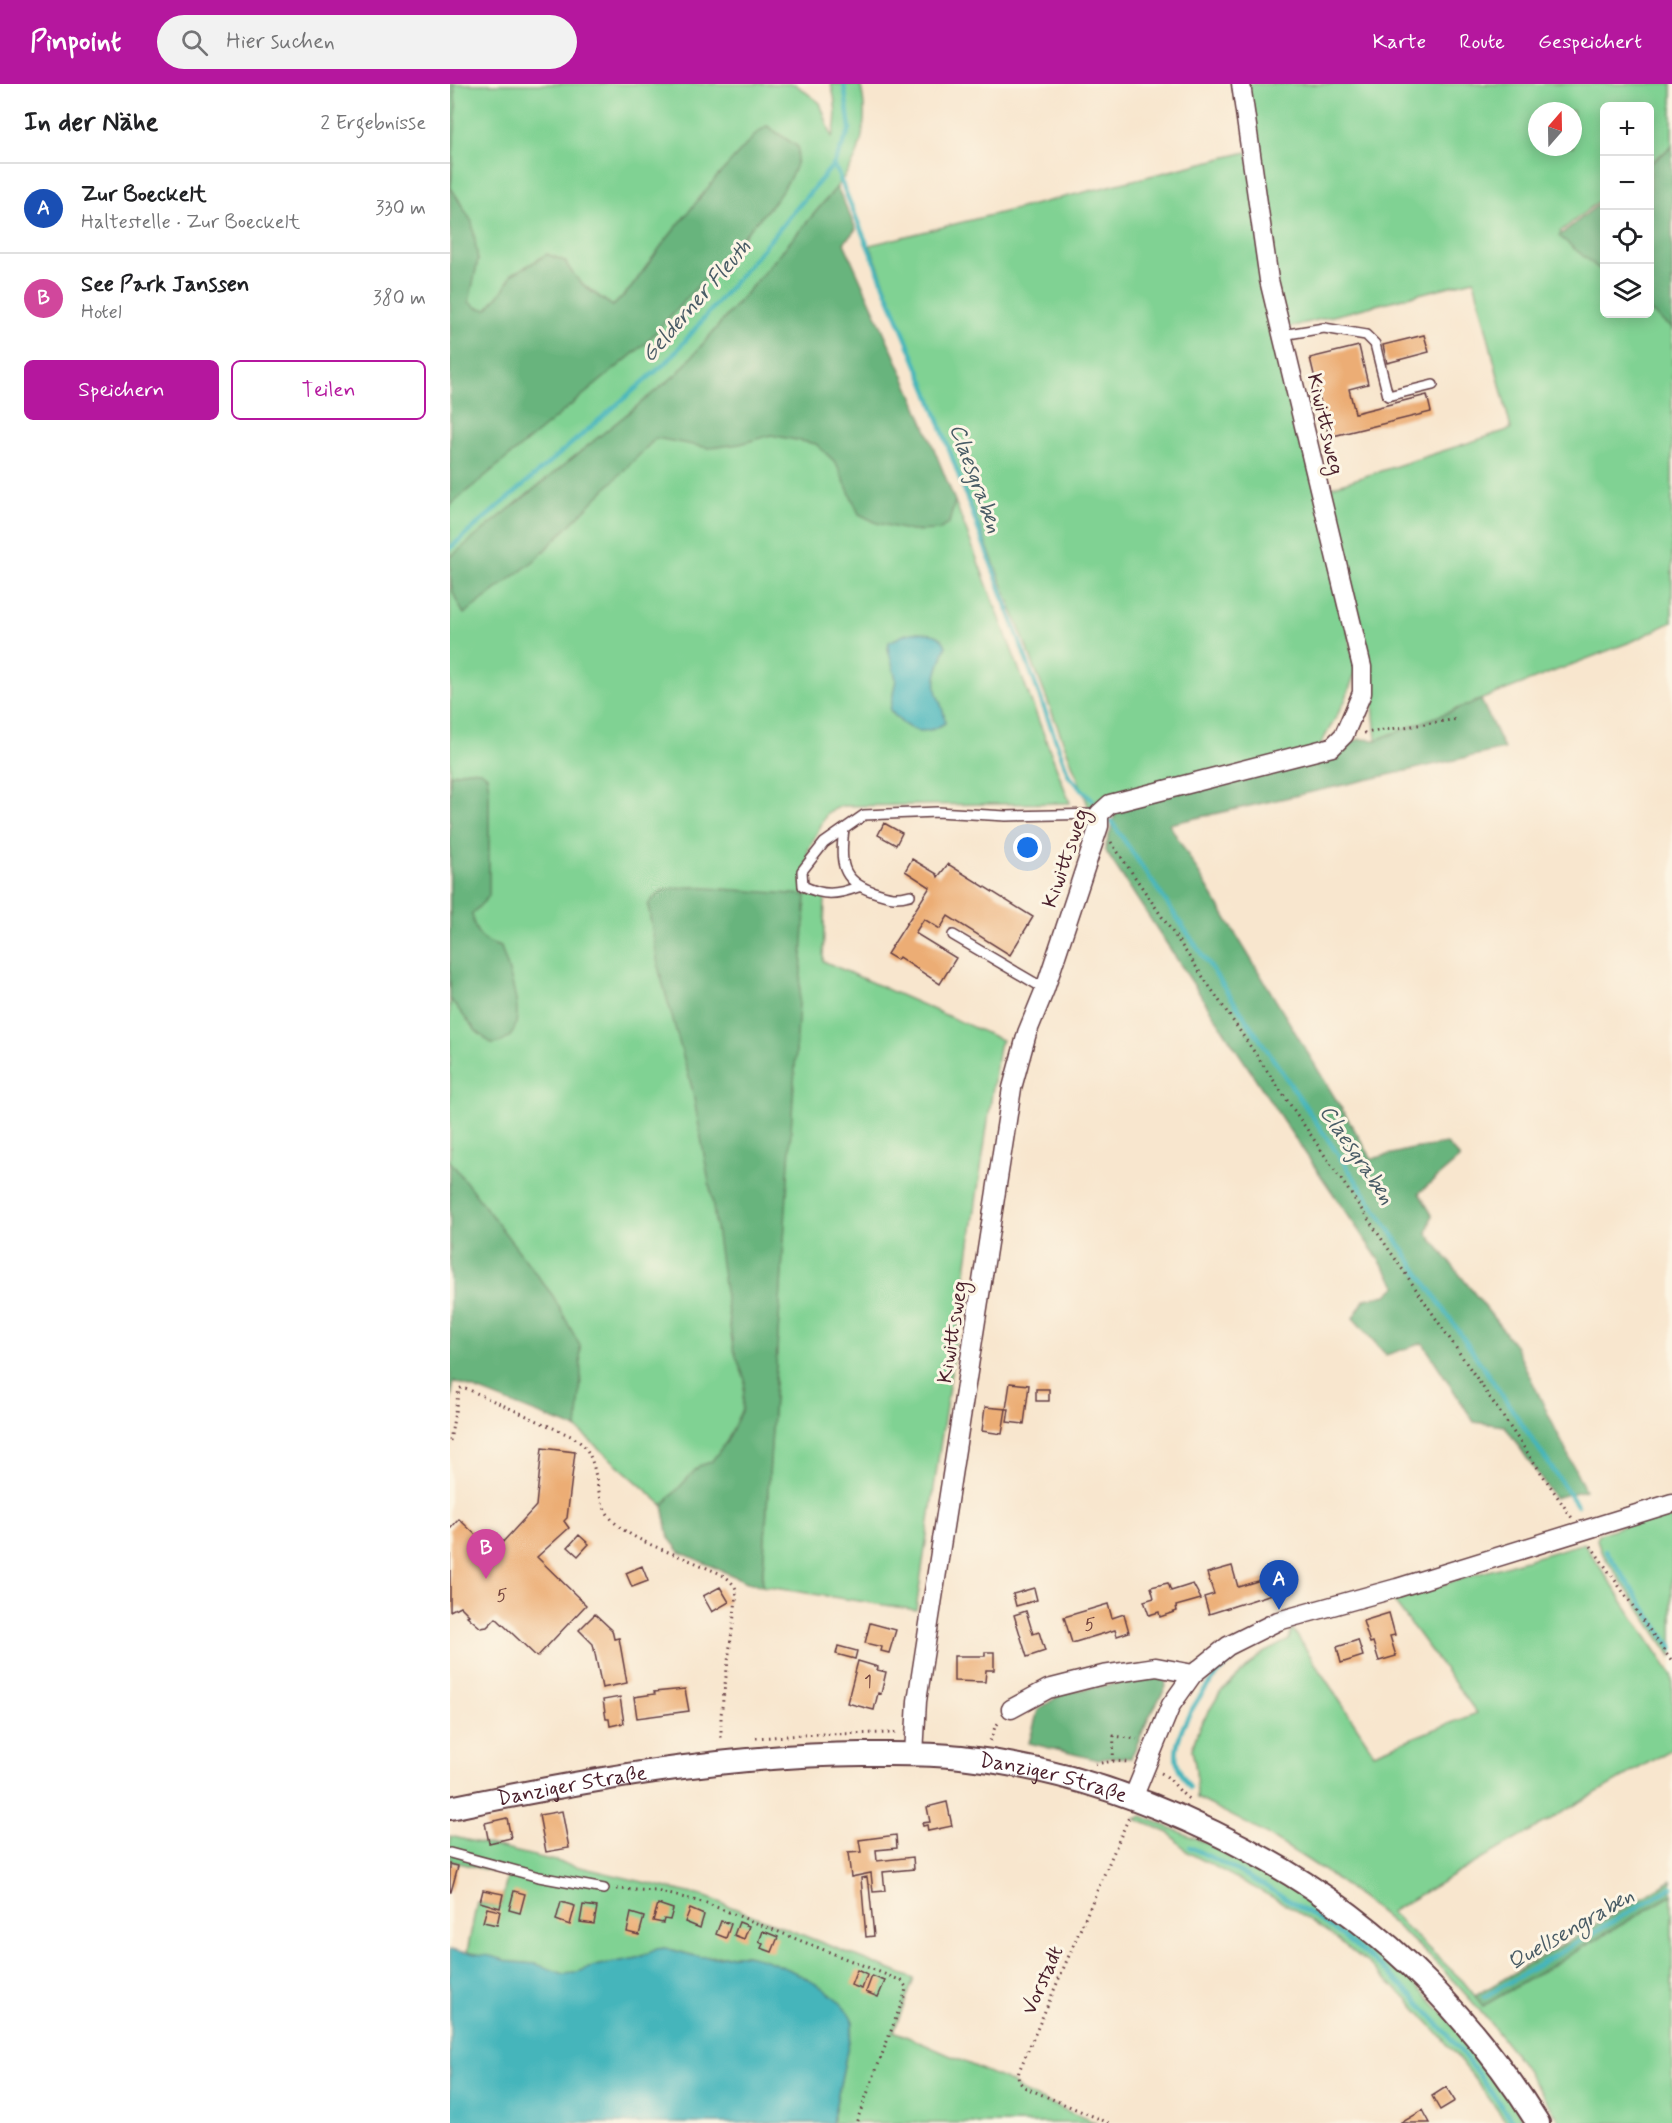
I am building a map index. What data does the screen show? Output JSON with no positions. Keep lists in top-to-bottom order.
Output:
{
  "streets": {
    "street": ["Kiwittsweg", "Danziger Straße"],
    "path": ["Vorstadt"]
  },
  "crossings": [
    ["Kiwittsweg", "Danziger Straße"],
    ["Danziger Straße", "Vorstadt"]
  ],
  "water": ["Gelderner Fleuth", "Claesgraben", "Quellsengraben"],
  "house_numbers": ["5", "5", "1"],
  "north": "top",
  "page": {
    "header": "Pinpoint",
    "search": "Hier suchen",
    "nav": ["Karte", "Route", "Gespeichert"],
    "heading": ["In der Nähe", "2 Ergebnisse"],
    "map_buttons": ["+", "−"],
    "list": [
      {
        "mark": "A",
        "name": "Zur Boeckelt",
        "note": "Haltestelle · Zur Boeckelt",
        "value": "330 m"
      },
      {
        "mark": "B",
        "name": "See Park Janssen",
        "note": "Hotel",
        "value": "380 m"
      }
    ],
    "buttons": ["Speichern", "Teilen"],
    "pins": ["B", "A"]
  }
}
